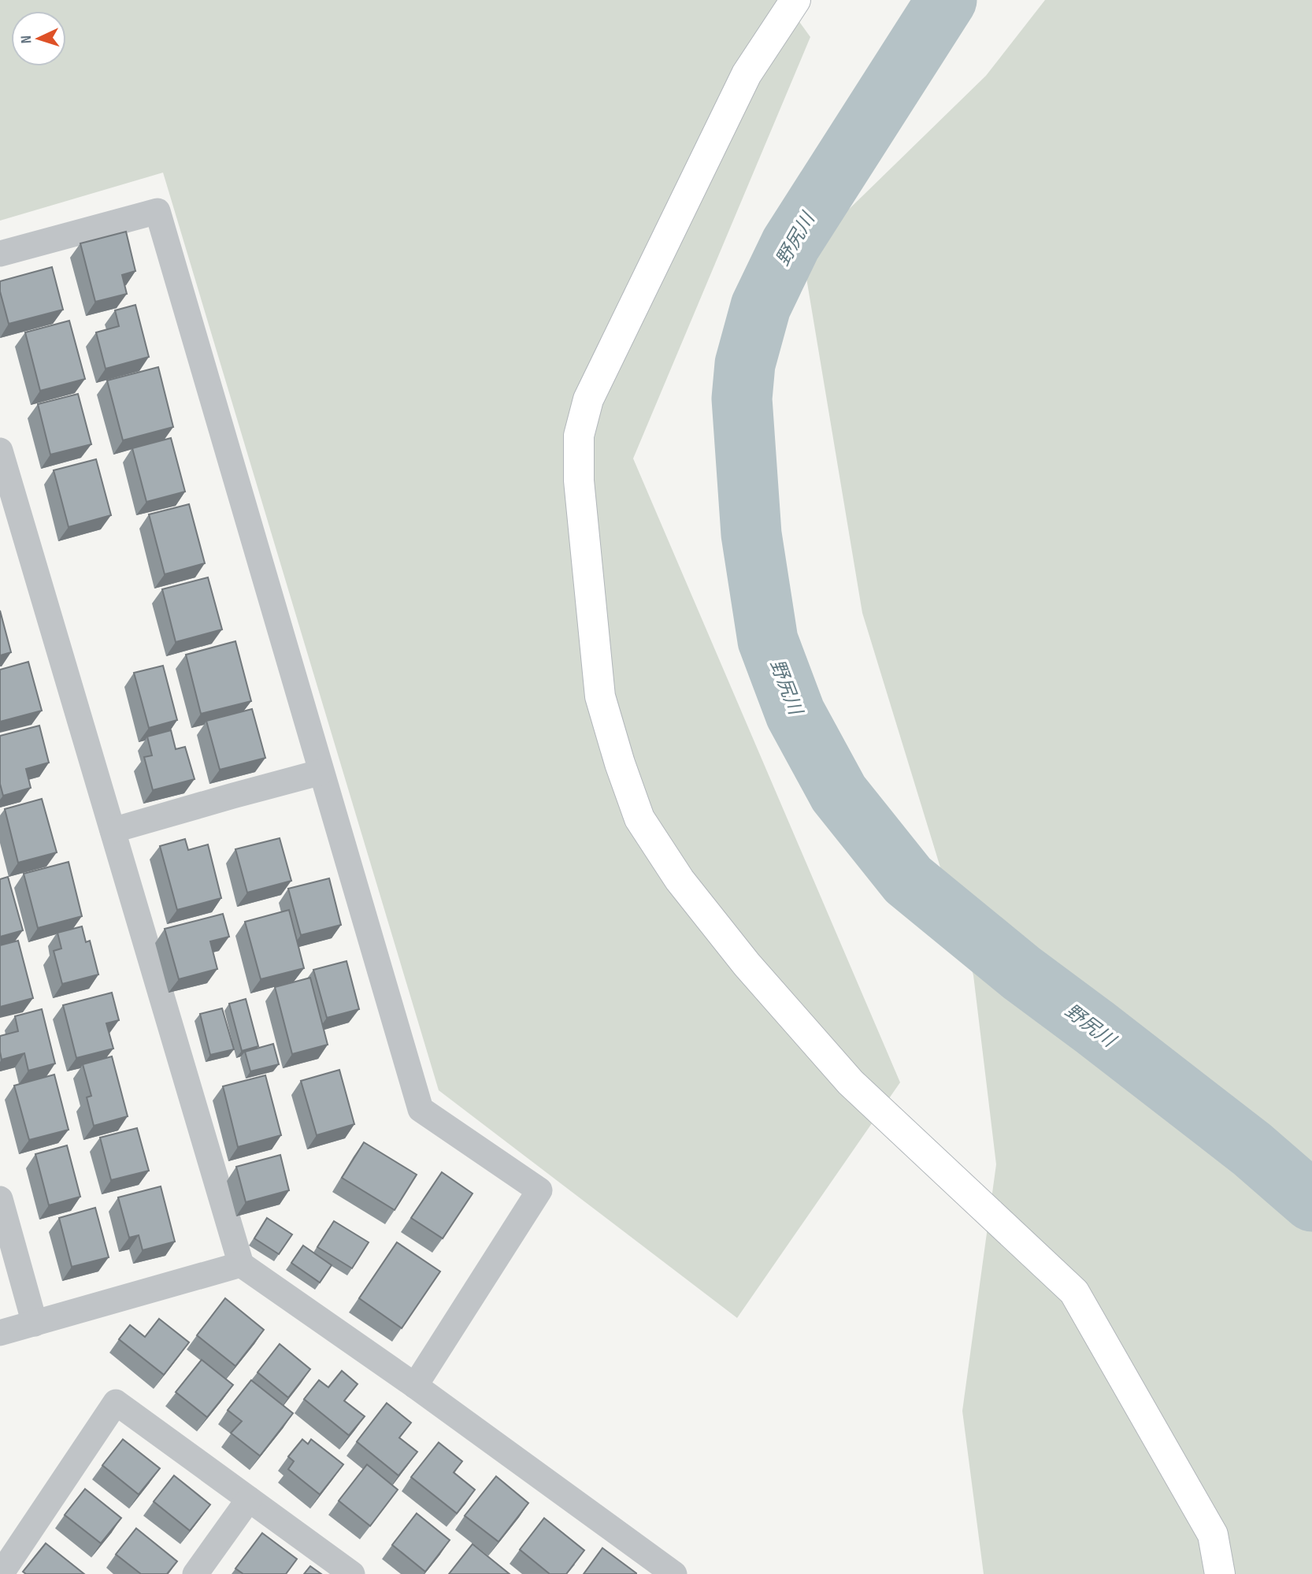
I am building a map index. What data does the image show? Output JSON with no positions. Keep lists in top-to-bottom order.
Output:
{
  "water": ["野尻川"],
  "north": "left"
}
